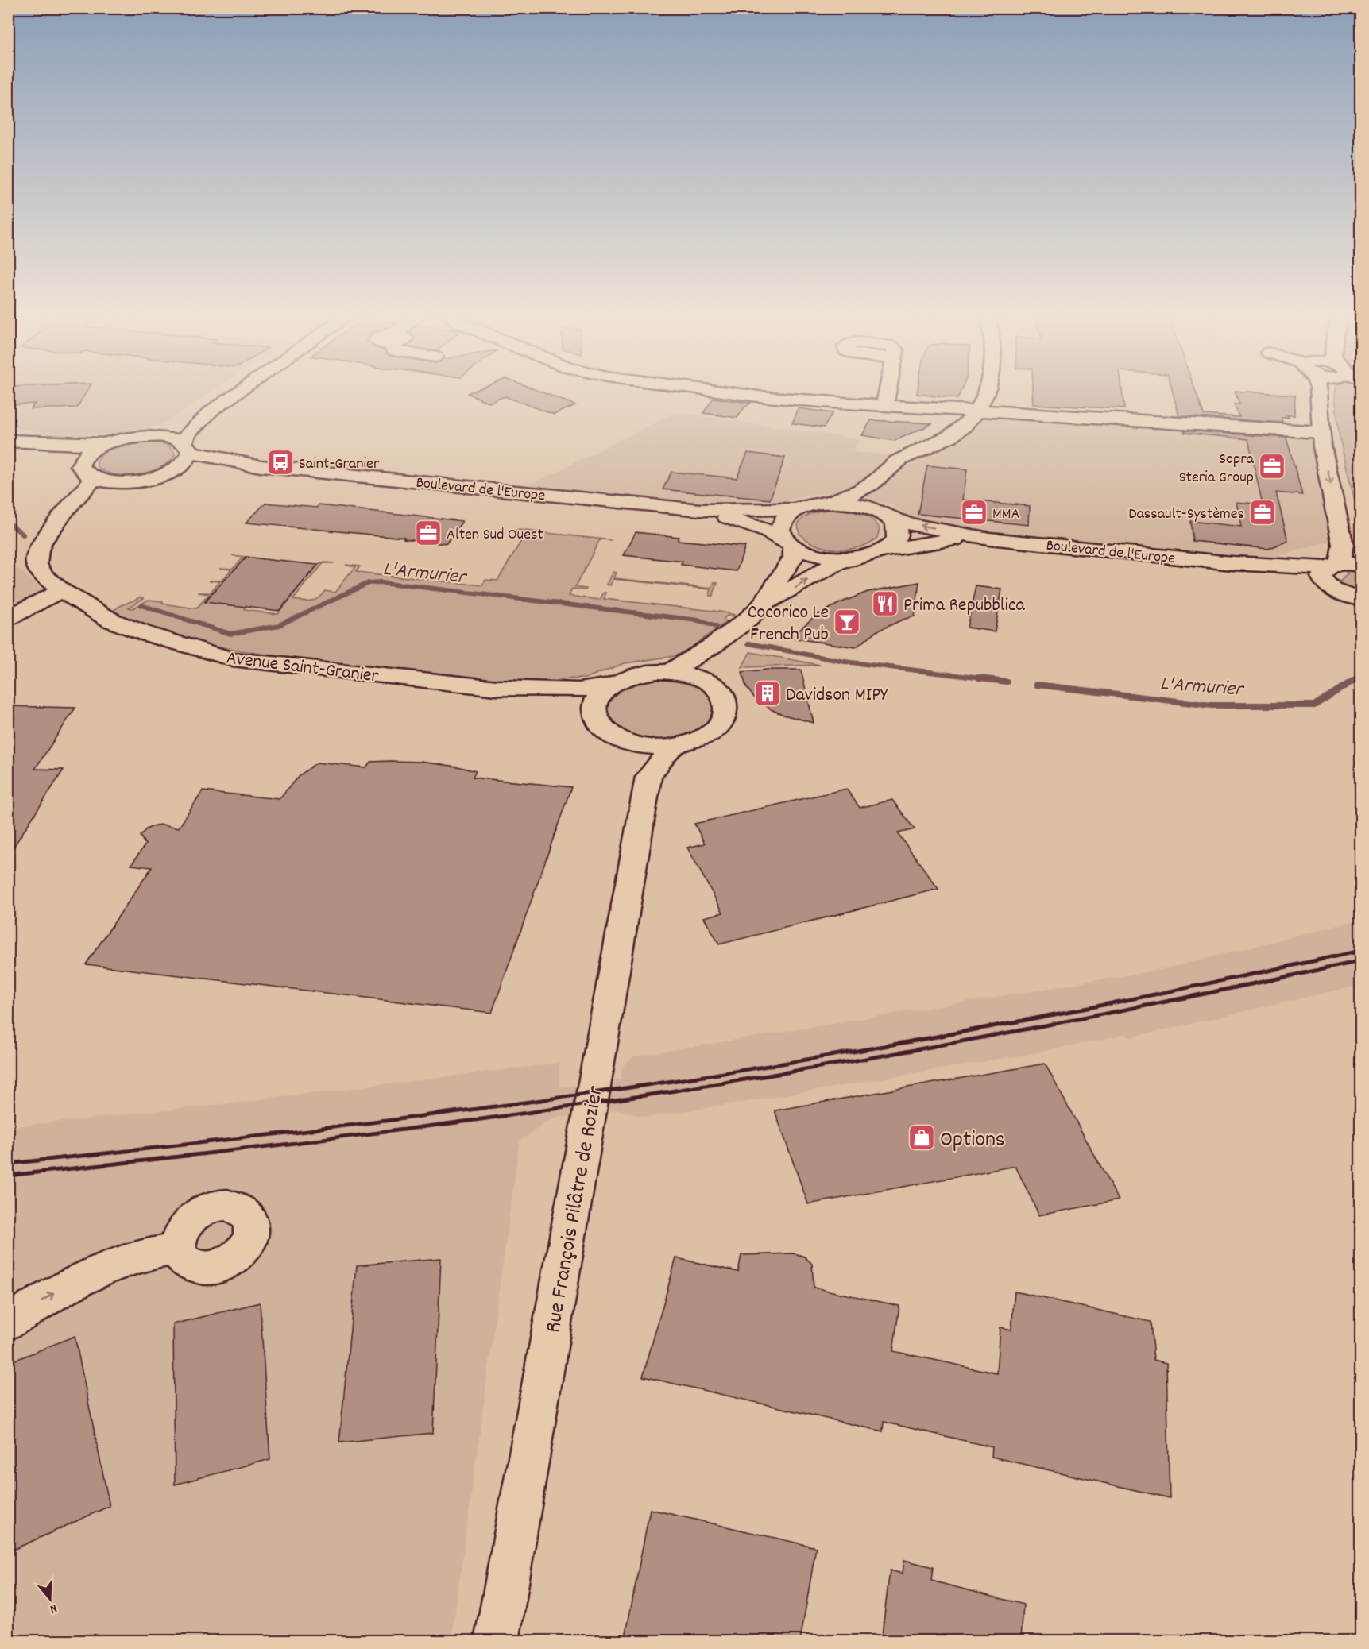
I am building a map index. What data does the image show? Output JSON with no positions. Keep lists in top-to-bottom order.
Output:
{
  "streets": {
    "street": ["Boulevard de l'Europe", "Avenue Saint-Granier", "Rue François Pilâtre de Rozier"]
  },
  "crossings": [
    ["Avenue Saint-Granier", "Rue François Pilâtre de Rozier"]
  ],
  "water": ["L'Armurier"],
  "places": {
    "bus stop": ["Saint-Granier"],
    "office": [
      "Sopra Steria Group",
      "MMA",
      "Dassault-Systèmes",
      "Alten Sud Ouest"
    ],
    "restaurant": ["Prima Repubblica"],
    "bar": ["Cocorico Le French Pub"],
    "building": ["Davidson MIPY"],
    "shop": ["Options"]
  },
  "north": "bottom"
}
